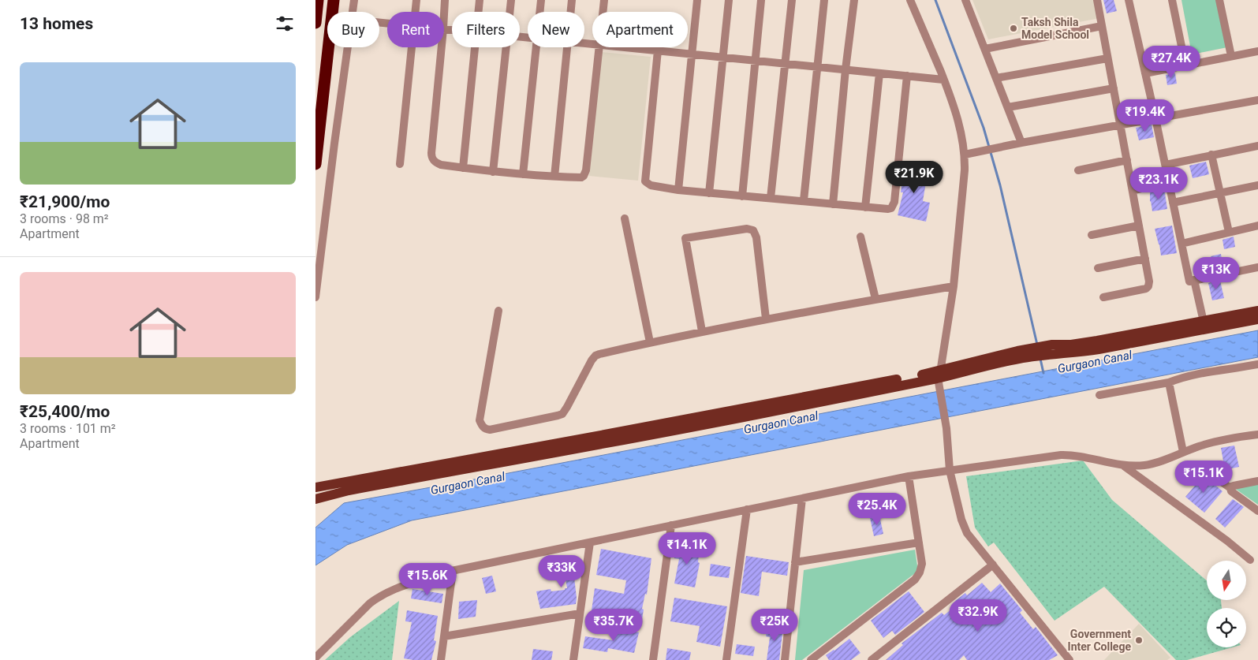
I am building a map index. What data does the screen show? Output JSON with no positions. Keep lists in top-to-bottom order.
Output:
{
  "water": ["Gurgaon Canal"],
  "places": ["Taksh Shila Model School", "Government Inter College"],
  "north": "bottom",
  "page": {
    "heading": "13 homes",
    "chip": [
      "Buy",
      "Rent",
      "Filters",
      "New",
      "Apartment"
    ],
    "price": [
      "₹27.4K",
      "₹19.4K",
      "₹21.9K",
      "₹23.1K",
      "₹13K",
      "₹15.1K",
      "₹25.4K",
      "₹14.1K",
      "₹33K",
      "₹15.6K",
      "₹32.9K",
      "₹35.7K",
      "₹25K"
    ],
    "list": [
      {
        "name": "₹21,900/mo",
        "note": "3 rooms · 98 m² · Apartment"
      },
      {
        "name": "₹25,400/mo",
        "note": "3 rooms · 101 m² · Apartment"
      }
    ]
  }
}
